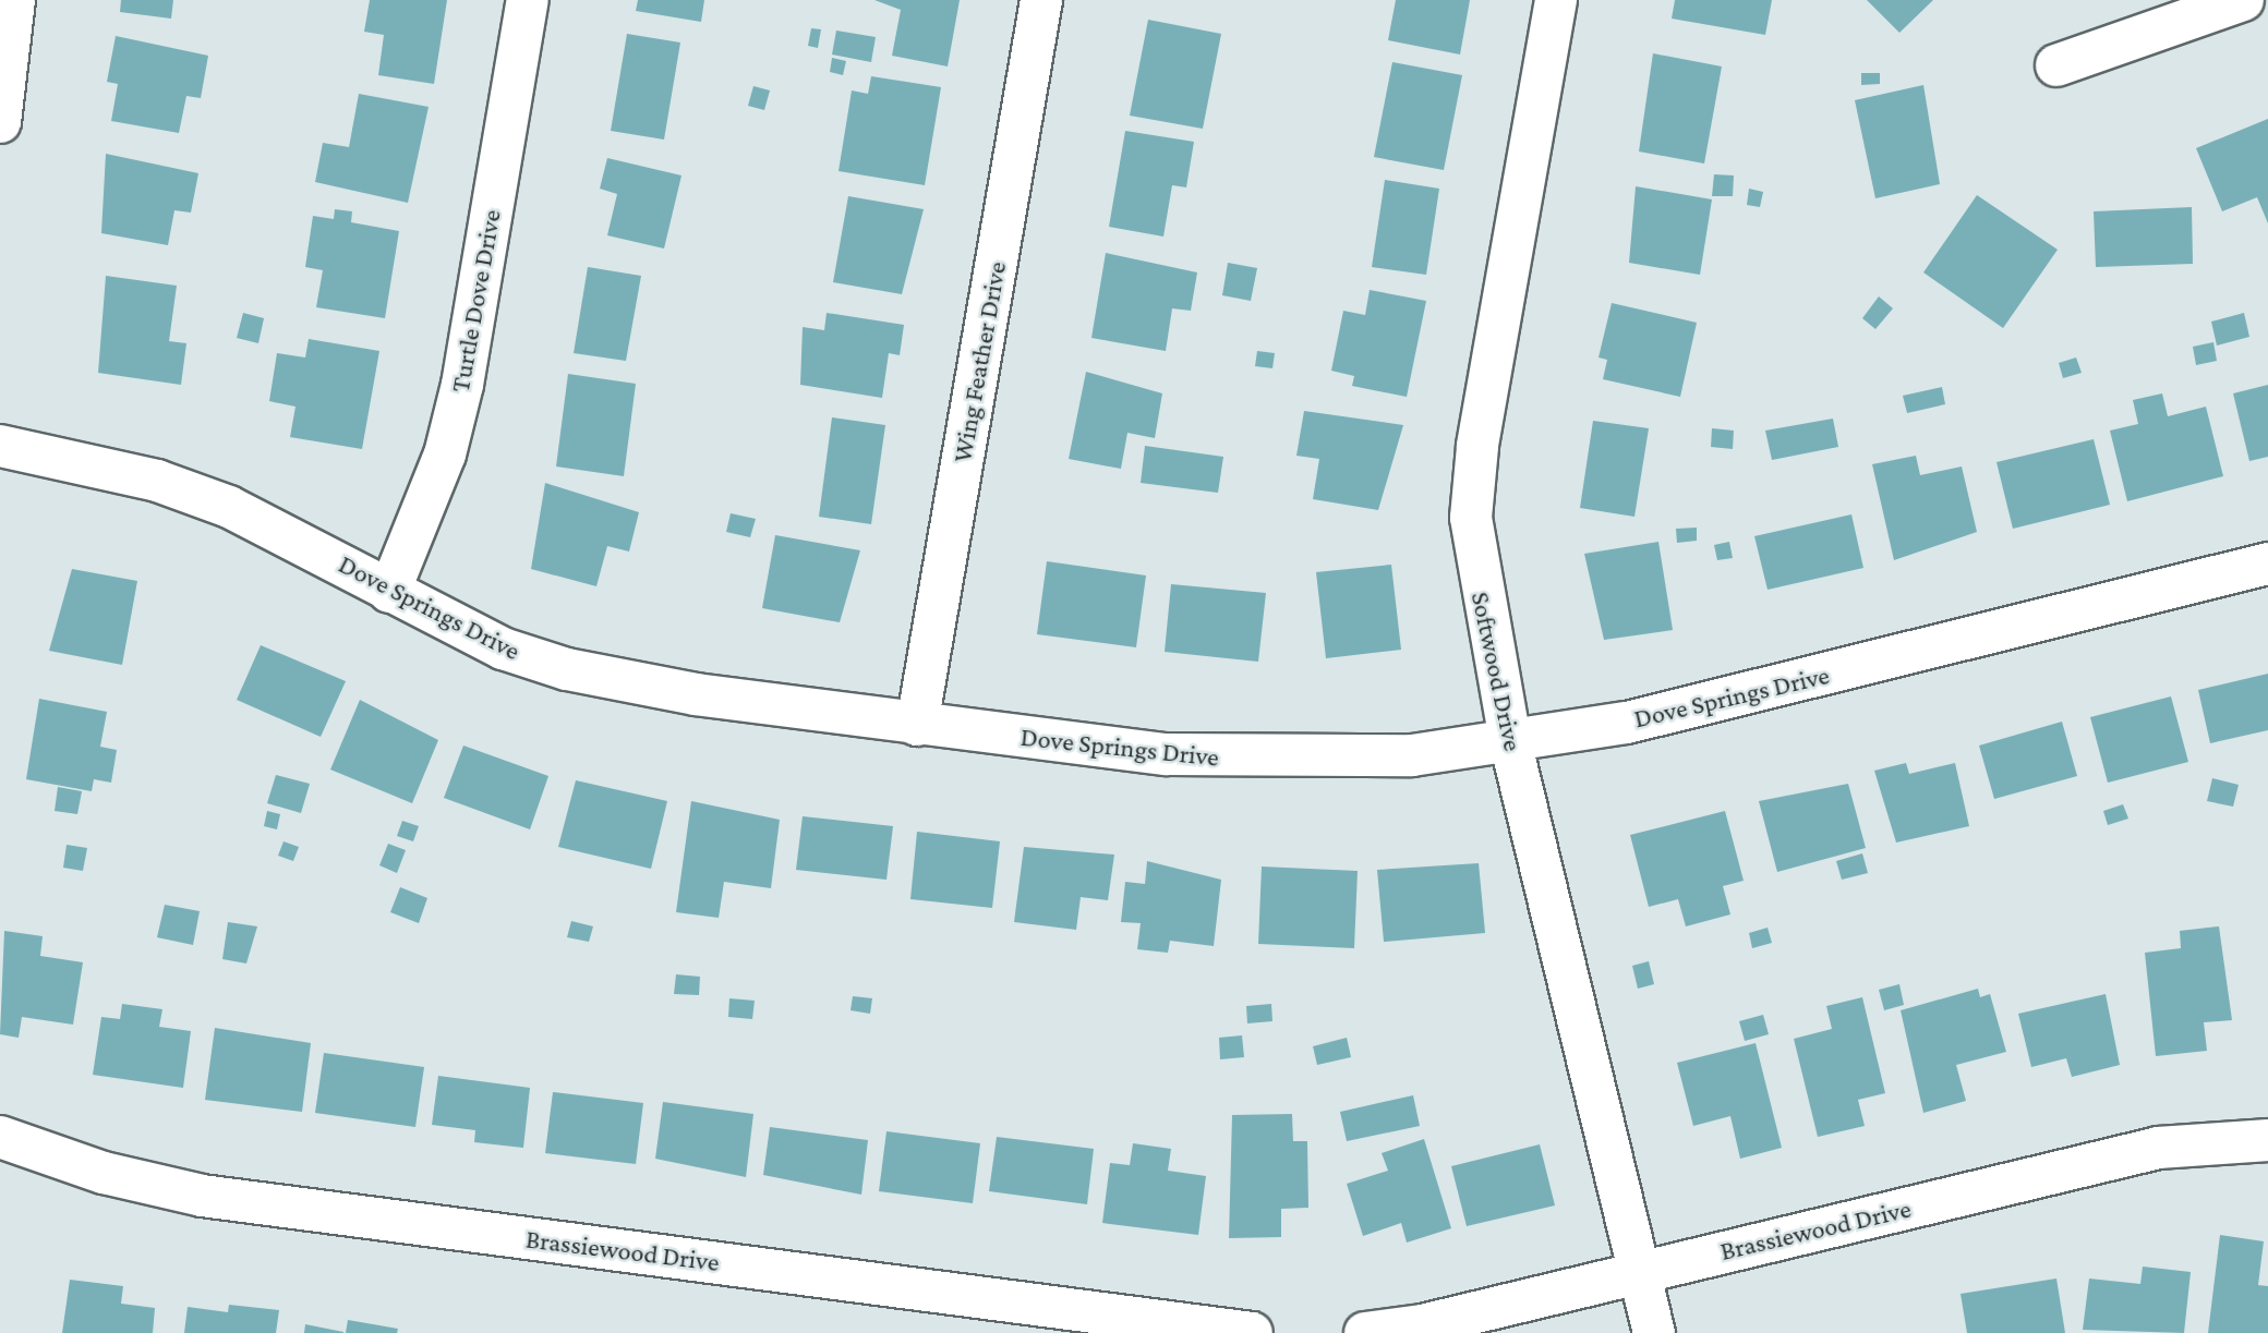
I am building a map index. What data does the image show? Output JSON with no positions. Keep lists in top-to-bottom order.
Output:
{
  "streets": {
    "street": [
      "Turtle Dove Drive",
      "Wing Feather Drive",
      "Dove Springs Drive",
      "Softwood Drive",
      "Brassiewood Drive"
    ]
  },
  "crossings": [
    ["Turtle Dove Drive", "Dove Springs Drive"],
    ["Wing Feather Drive", "Dove Springs Drive"],
    ["Dove Springs Drive", "Softwood Drive"],
    ["Softwood Drive", "Brassiewood Drive"]
  ]
}
